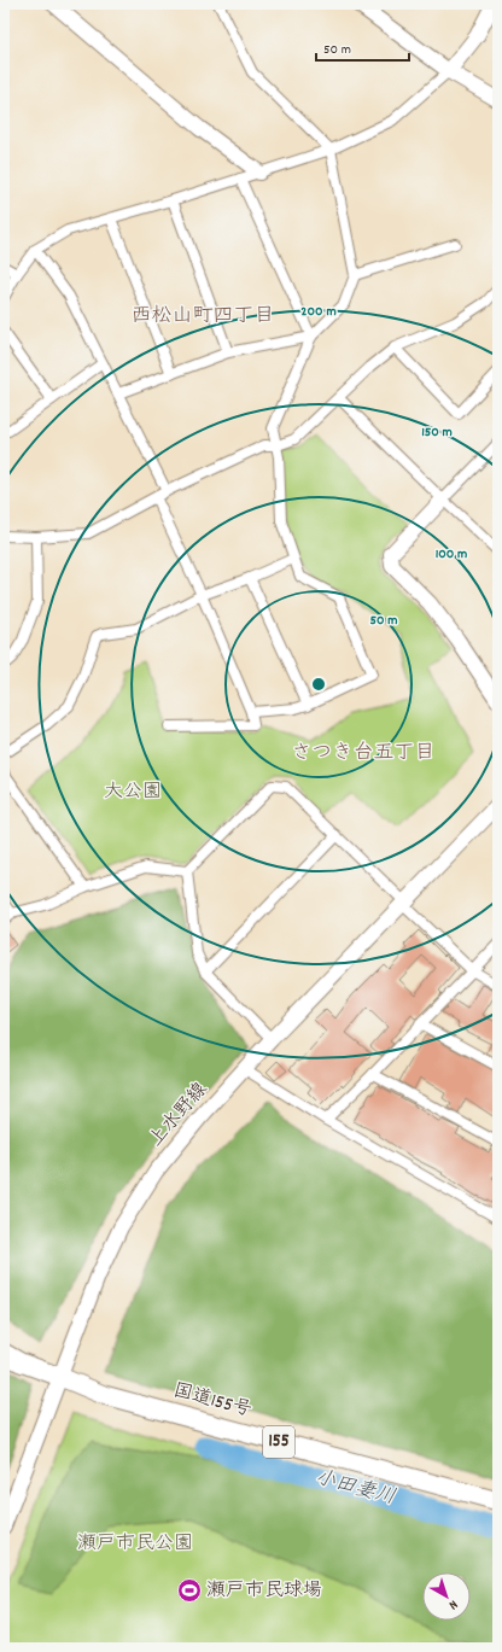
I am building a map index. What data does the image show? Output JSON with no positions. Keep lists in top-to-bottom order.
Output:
{
  "streets": {
    "highway": ["国道155号", "155"],
    "street": ["上水野線"]
  },
  "crossings": [
    ["上水野線", "国道155号"]
  ],
  "districts": ["西松山町四丁目", "さつき台五丁目"],
  "water": ["小田妻川"],
  "parks": ["大公園", "瀬戸市民公園"],
  "places": {
    "sports": ["瀬戸市民球場"]
  },
  "scale_bar": "50 m",
  "north": "bottom right",
  "rings": [
    "200 m",
    "150 m",
    "100 m",
    "50 m"
  ]
}
